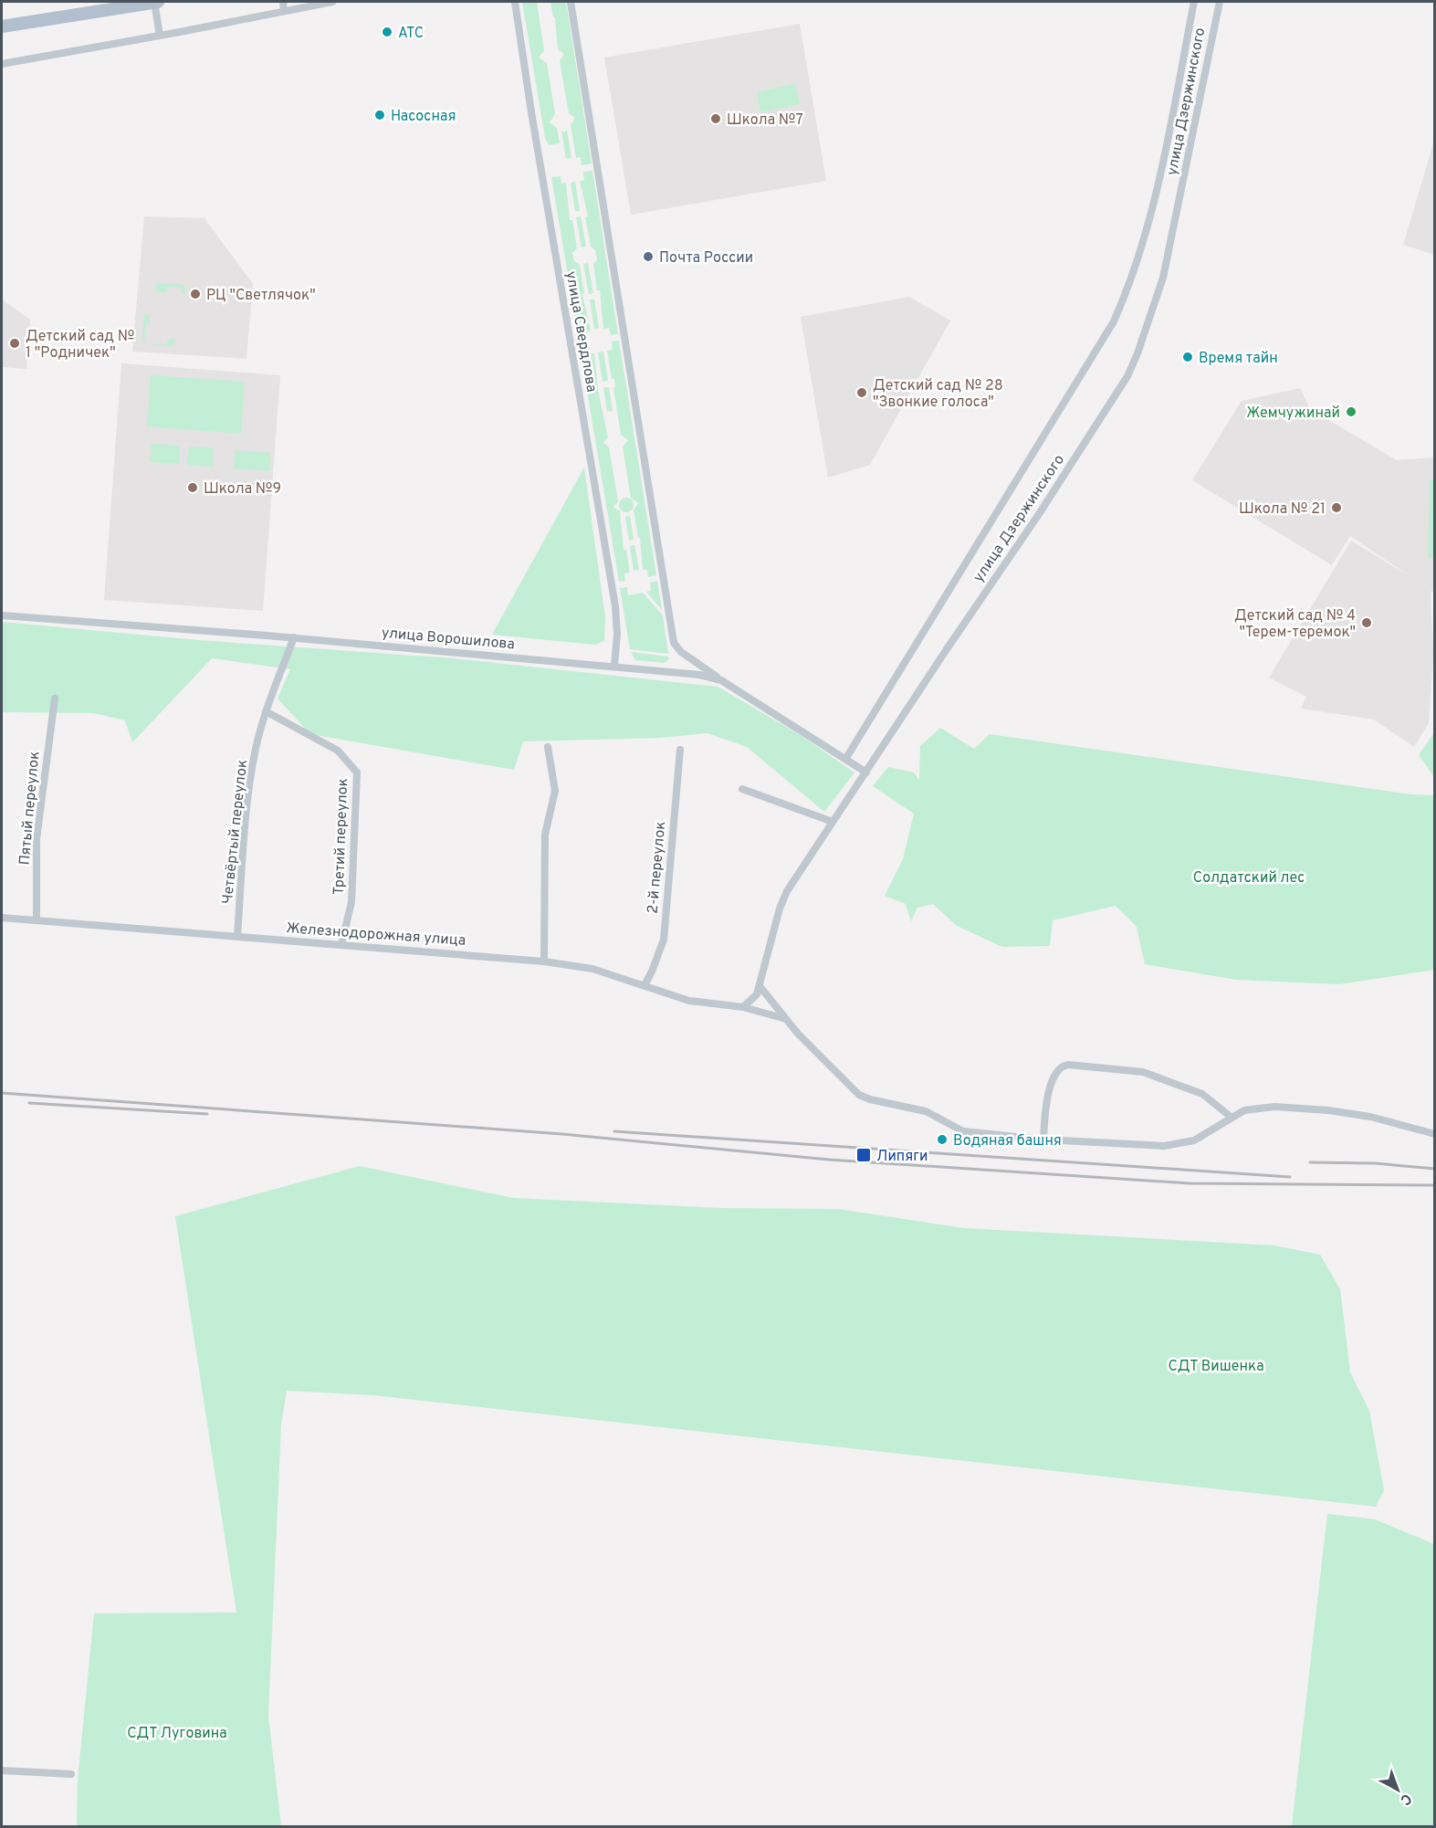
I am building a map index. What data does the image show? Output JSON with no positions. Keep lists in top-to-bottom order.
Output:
{
  "streets": {
    "street": [
      "улица Дзержинского",
      "улица Свердлова",
      "улица Ворошилова",
      "Пятый переулок",
      "Четвёртый переулок",
      "Третий переулок",
      "2-й переулок",
      "Железнодорожная улица"
    ]
  },
  "crossings": [
    ["улица Дзержинского", "улица Ворошилова"],
    ["улица Дзержинского", "Железнодорожная улица"],
    ["улица Свердлова", "улица Ворошилова"],
    ["улица Ворошилова", "Четвёртый переулок"],
    ["Пятый переулок", "Железнодорожная улица"],
    ["Четвёртый переулок", "Третий переулок"],
    ["Четвёртый переулок", "Железнодорожная улица"],
    ["Третий переулок", "Железнодорожная улица"],
    ["2-й переулок", "Железнодорожная улица"]
  ],
  "parks": ["Солдатский лес", "СДТ Вишенка", "СДТ Луговина"],
  "places": {
    "other": [
      "АТС",
      "Насосная",
      "Школа №7",
      "Почта России",
      "РЦ \"Светлячок\"",
      "Детский сад № 1 \"Родничек\"",
      "Время тайн",
      "Детский сад № 28 \"Звонкие голоса\"",
      "Жемчужинай",
      "Школа №9",
      "Школа № 21",
      "Детский сад № 4 \"Терем-теремок\"",
      "Водяная башня"
    ],
    "transit": ["Липяги"]
  },
  "north": "bottom right"
}
